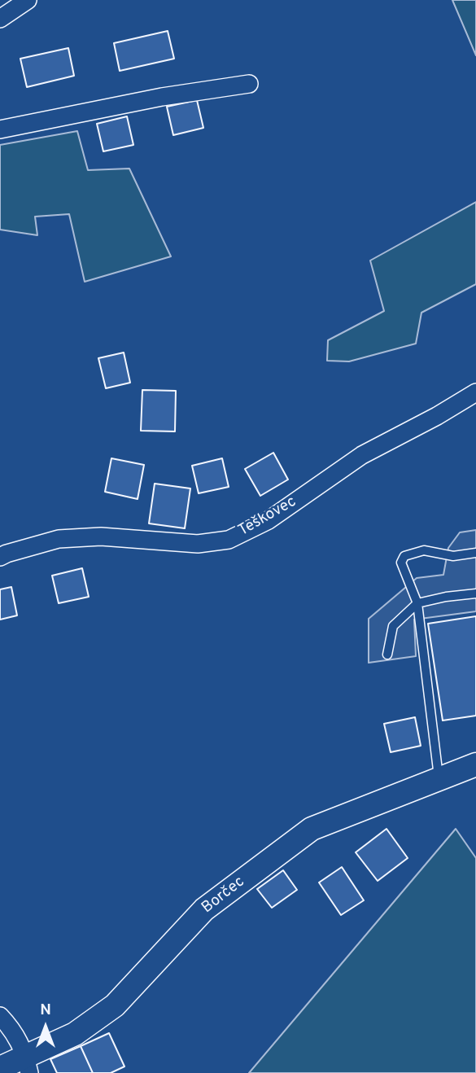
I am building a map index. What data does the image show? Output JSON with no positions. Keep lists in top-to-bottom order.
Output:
{
  "streets": {
    "street": ["Teškovec", "Borčec"]
  },
  "north": "top"
}
